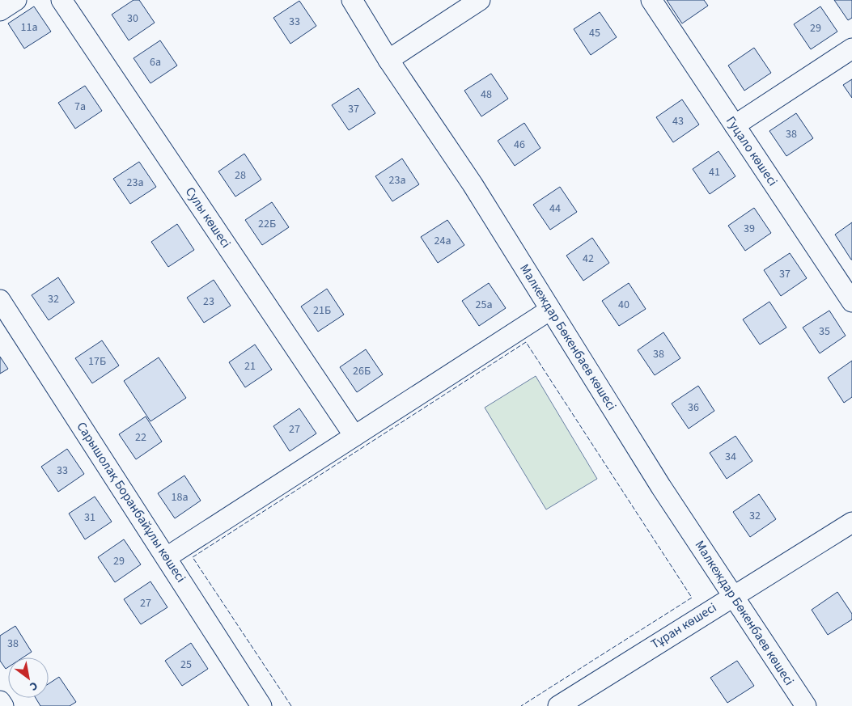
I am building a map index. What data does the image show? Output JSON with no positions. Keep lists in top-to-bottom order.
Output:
{
  "streets": {
    "street": [
      "Гуцало көшесі",
      "Сулы көшесі",
      "Малкеждар Бөкенбаев көшесі",
      "Сарышолақ Боранбайұлы көшесі",
      "Тұран көшесі"
    ]
  },
  "crossings": [
    ["Малкеждар Бөкенбаев көшесі", "Тұран көшесі"]
  ],
  "house_numbers": [
    "30",
    "33",
    "11а",
    "29",
    "45",
    "6а",
    "48",
    "7а",
    "37",
    "43",
    "38",
    "46",
    "41",
    "28",
    "23а",
    "23а",
    "44",
    "22Б",
    "39",
    "24а",
    "42",
    "37",
    "32",
    "23",
    "25а",
    "40",
    "21Б",
    "35",
    "38",
    "17Б",
    "21",
    "26Б",
    "36",
    "27",
    "22",
    "34",
    "33",
    "18а",
    "32",
    "31",
    "29",
    "27",
    "38",
    "25"
  ],
  "north": "bottom right"
}
